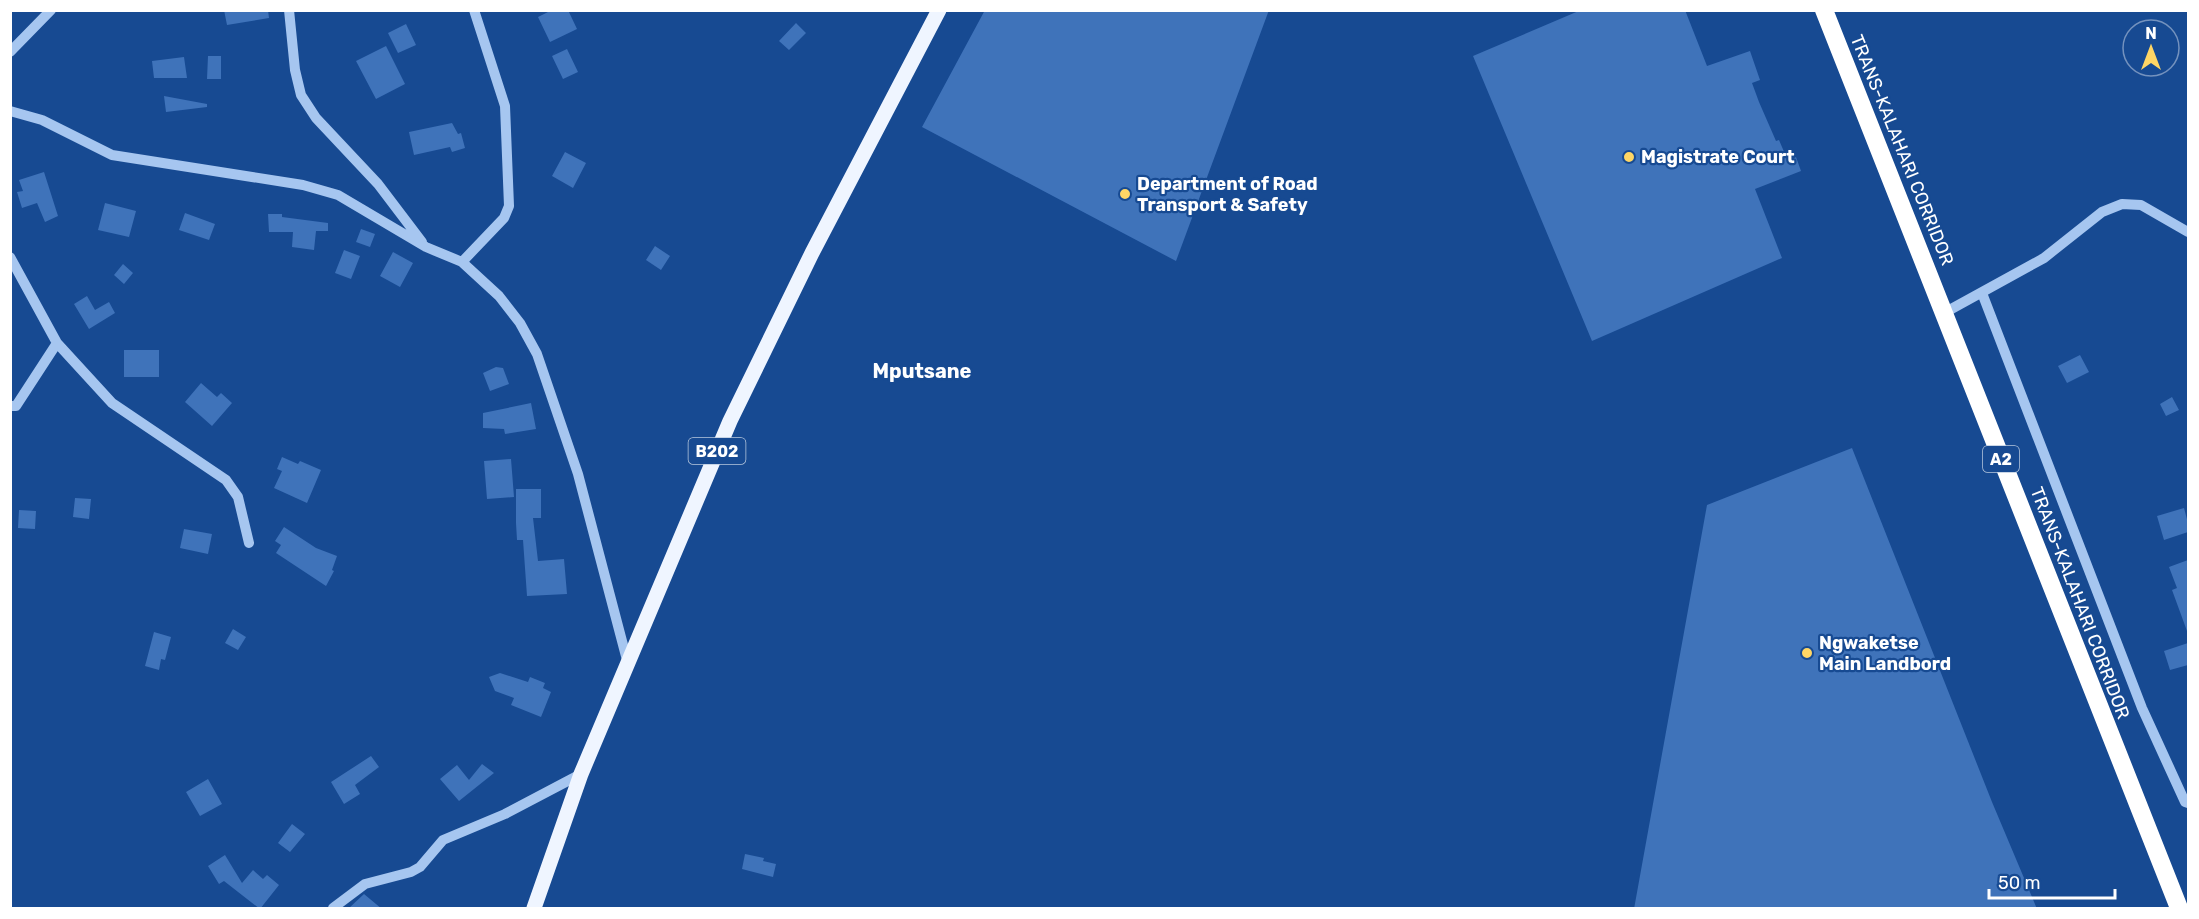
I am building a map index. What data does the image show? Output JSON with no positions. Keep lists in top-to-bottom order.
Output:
{
  "streets": {
    "highway": ["TRANS-KALAHARI CORRIDOR", "A2"],
    "main road": ["B202"]
  },
  "districts": ["Mputsane"],
  "places": ["Magistrate Court", "Department of Road Transport & Safety", "Ngwaketse Main Landbord"],
  "scale_bar": "50 m",
  "north": "top"
}
